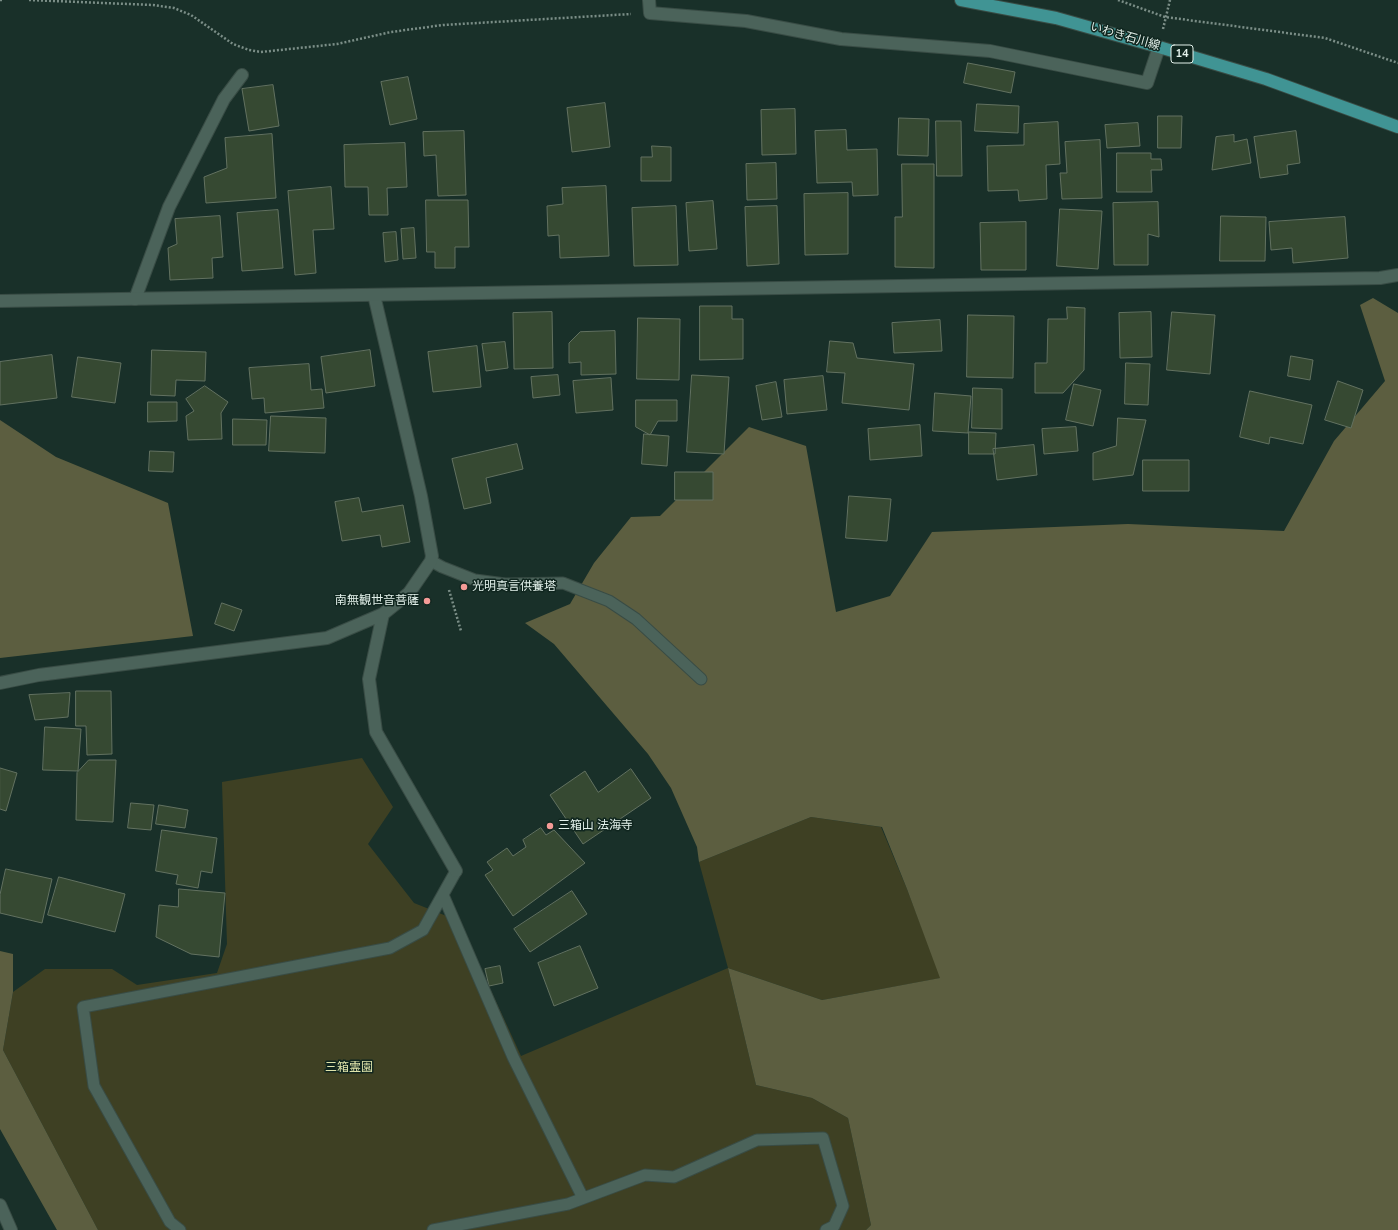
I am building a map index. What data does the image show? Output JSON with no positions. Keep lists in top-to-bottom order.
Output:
{
  "streets": {
    "main road": ["いわき石川線", "14"]
  },
  "parks": ["三箱霊園"],
  "places": ["光明真言供養塔", "南無観世音菩薩", "三箱山 法海寺"]
}
